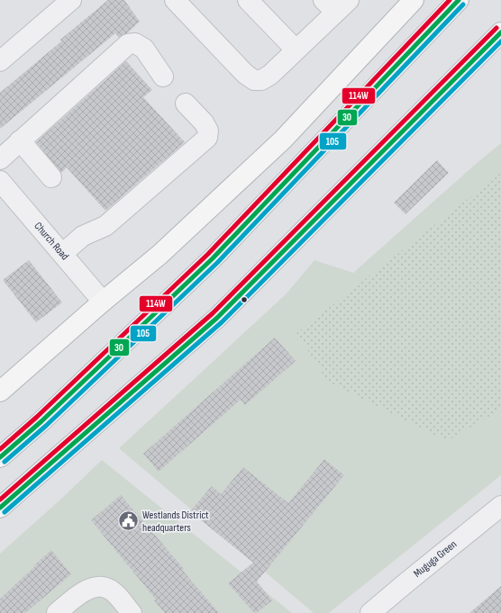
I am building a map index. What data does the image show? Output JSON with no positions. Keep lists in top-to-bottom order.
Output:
{
  "streets": {
    "street": ["Church Road", "Muguga Green"]
  },
  "places": {
    "public building": ["Westlands District headquarters"]
  },
  "lines": ["transit line 30", "transit line 114W", "transit line 105"]
}
